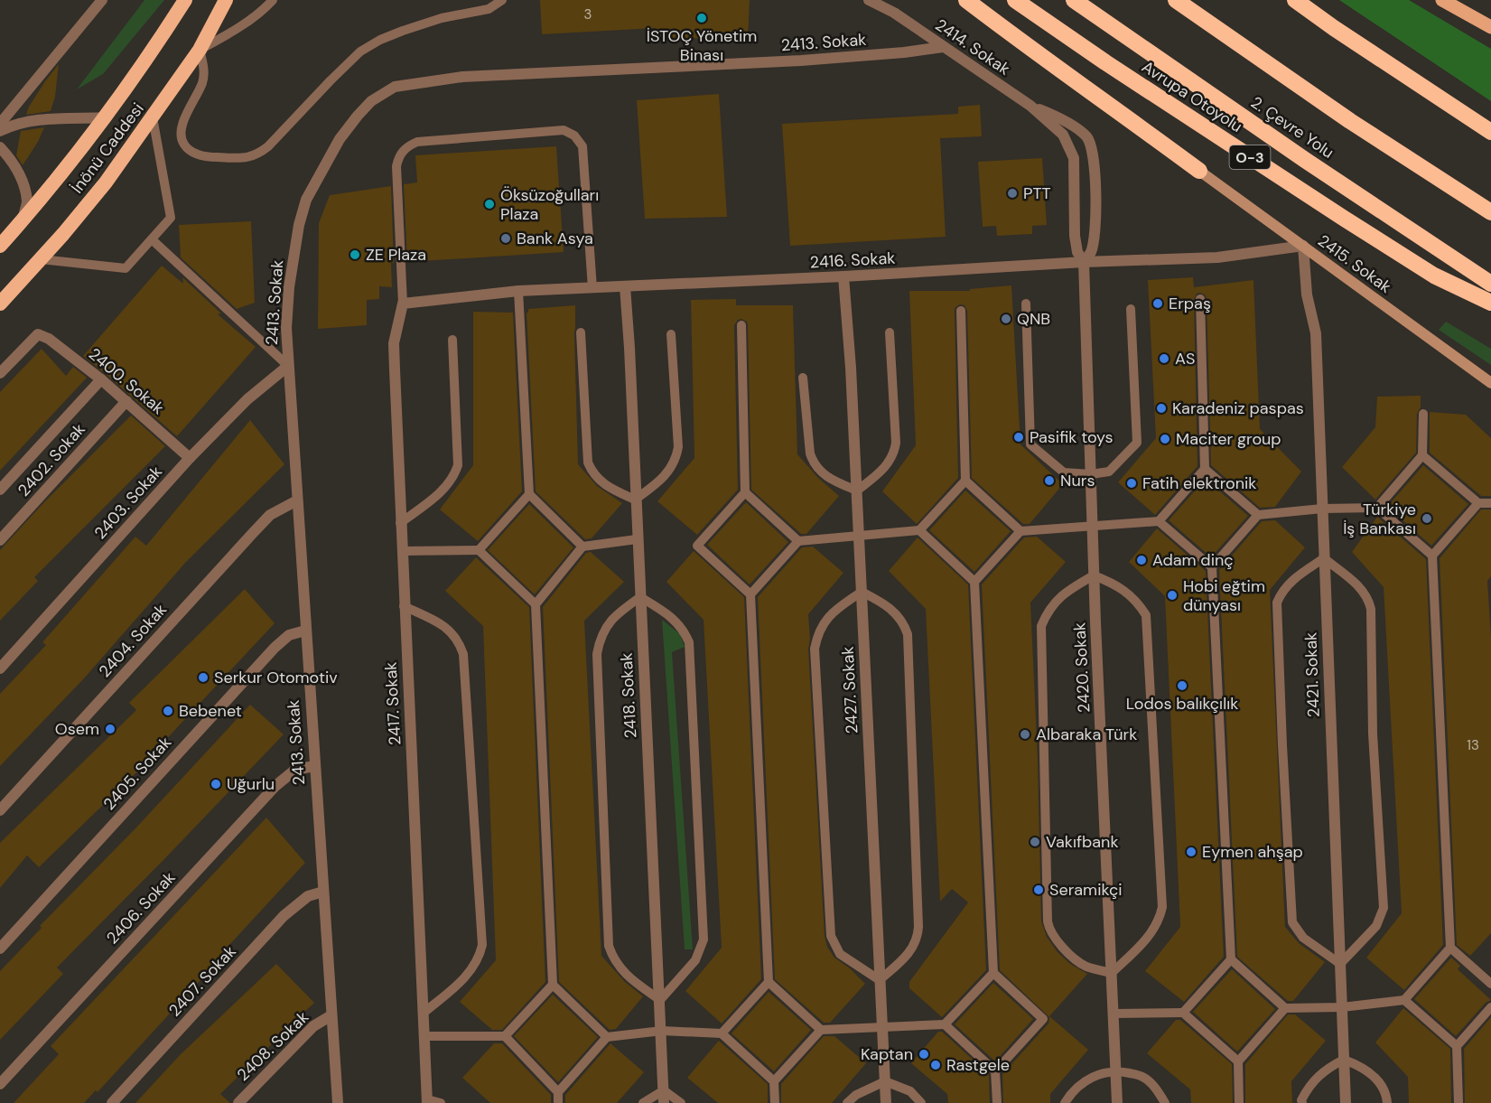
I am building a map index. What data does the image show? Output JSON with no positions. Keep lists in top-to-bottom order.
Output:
{
  "streets": {
    "highway": [
      "Avrupa Otoyolu",
      "2. Çevre Yolu",
      "İnönü Caddesi",
      "O-3"
    ],
    "main road": ["2415. Sokak"],
    "street": [
      "2413. Sokak",
      "2414. Sokak",
      "2416. Sokak",
      "2400. Sokak",
      "2402. Sokak",
      "2403. Sokak",
      "2404. Sokak",
      "2420. Sokak",
      "2421. Sokak",
      "2427. Sokak",
      "2418. Sokak",
      "2417. Sokak",
      "2405. Sokak",
      "2406. Sokak",
      "2407. Sokak",
      "2408. Sokak"
    ]
  },
  "crossings": [
    ["2413. Sokak", "2414. Sokak"],
    ["2413. Sokak", "2403. Sokak"],
    ["2413. Sokak", "2404. Sokak"],
    ["2413. Sokak", "2405. Sokak"],
    ["2413. Sokak", "2406. Sokak"],
    ["2413. Sokak", "2407. Sokak"],
    ["2413. Sokak", "2408. Sokak"],
    ["2416. Sokak", "2415. Sokak"],
    ["2416. Sokak", "2420. Sokak"],
    ["2416. Sokak", "2421. Sokak"],
    ["2416. Sokak", "2427. Sokak"],
    ["2416. Sokak", "2418. Sokak"],
    ["2416. Sokak", "2417. Sokak"],
    ["2415. Sokak", "2421. Sokak"],
    ["2400. Sokak", "2402. Sokak"],
    ["2400. Sokak", "2403. Sokak"]
  ],
  "places": [
    "İSTOÇ Yönetim Binası",
    "PTT",
    "Öksüzoğulları Plaza",
    "Bank Asya",
    "ZE Plaza",
    "Erpaş",
    "QNB",
    "AS",
    "Karadeniz paspas",
    "Pasifik toys",
    "Maciter group",
    "Nurs",
    "Fatih elektronik",
    "Türkiye İş Bankası",
    "Adam dinç",
    "Hobi eğtim dünyası",
    "Serkur Otomotiv",
    "Lodos balıkçılık",
    "Bebenet",
    "Osem",
    "Albaraka Türk",
    "Uğurlu",
    "Vakıfbank",
    "Eymen ahşap",
    "Seramikçi",
    "Kaptan",
    "Rastgele"
  ],
  "house_numbers": ["3", "13"]
}
